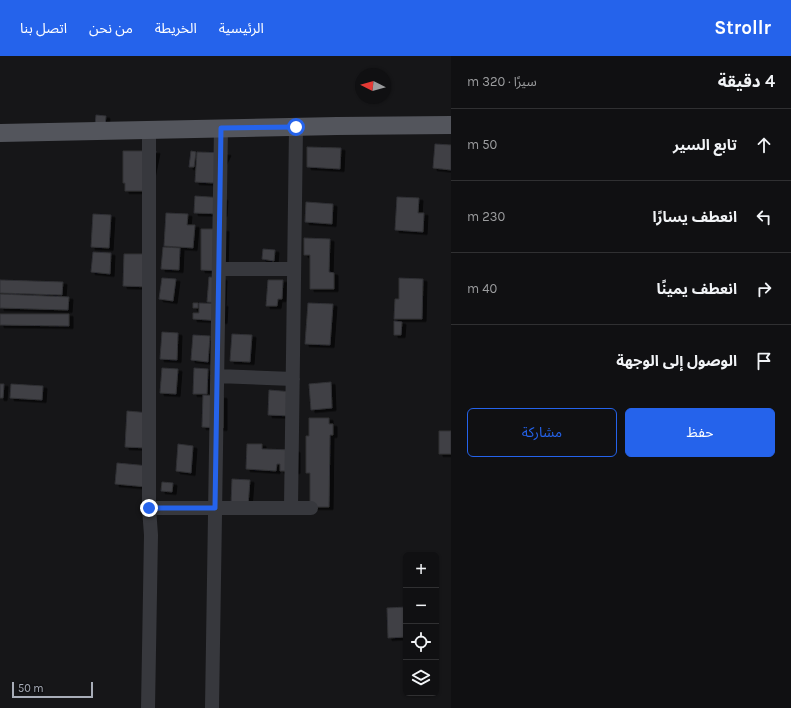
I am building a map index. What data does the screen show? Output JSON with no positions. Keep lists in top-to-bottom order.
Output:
{
  "scale_bar": "50 m",
  "north": "left",
  "page": {
    "header": "Strollr",
    "nav": [
      "الرئيسية",
      "الخريطة",
      "من نحن",
      "اتصل بنا"
    ],
    "heading": ["4 دقيقة", "سيرًا · 320 m"],
    "list": [
      ["تابع السير", "50 m"],
      ["انعطف يسارًا", "230 m"],
      ["انعطف يمينًا", "40 m"],
      "الوصول إلى الوجهة"
    ],
    "buttons": ["حفظ", "مشاركة"],
    "map_buttons": ["+", "−"],
    "scale": "50 m"
  }
}
